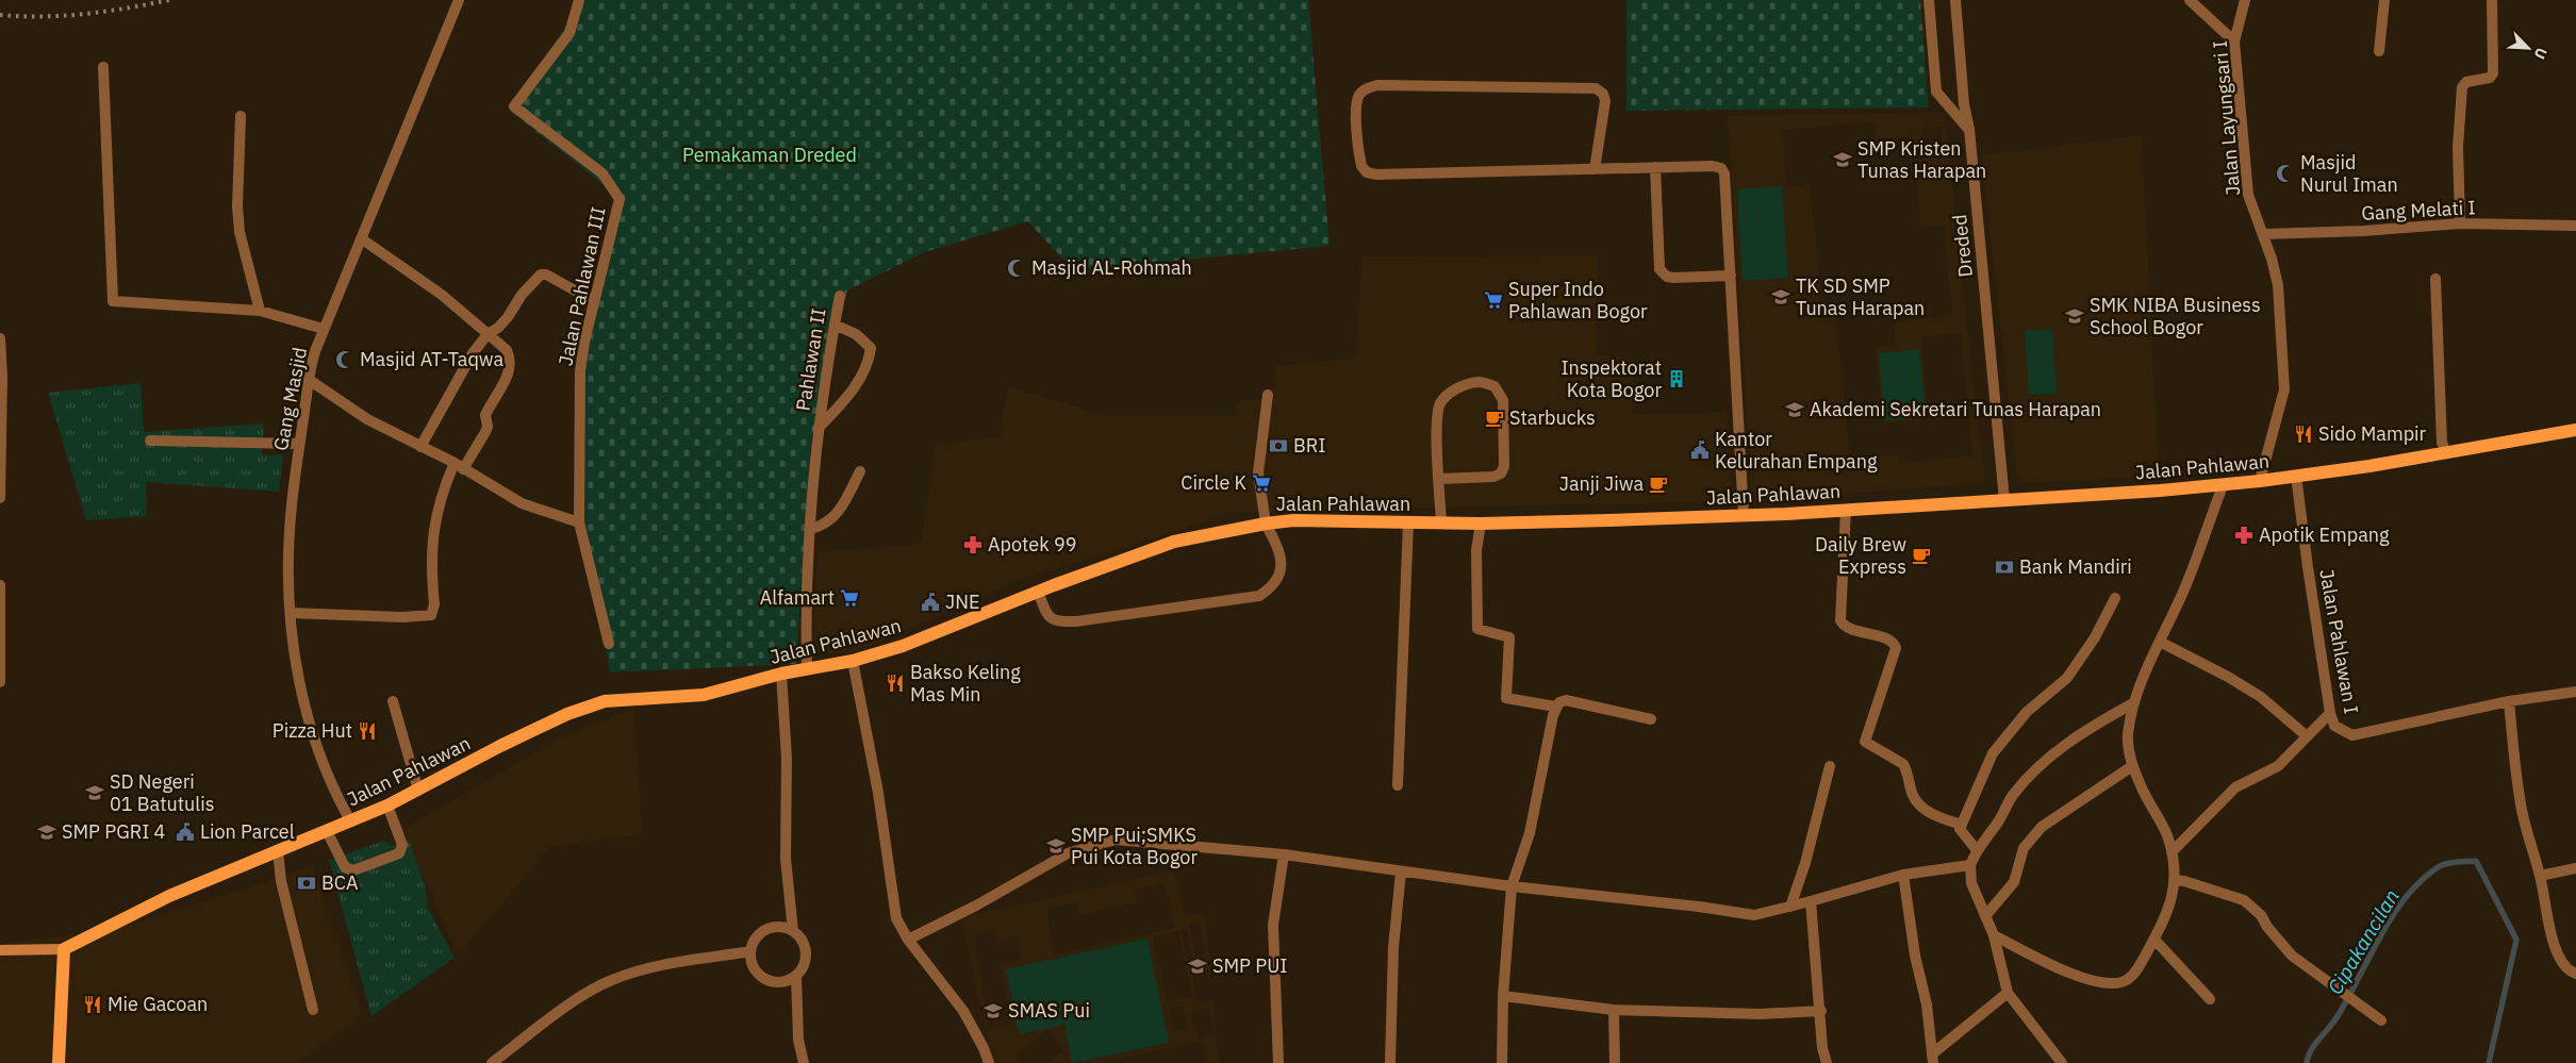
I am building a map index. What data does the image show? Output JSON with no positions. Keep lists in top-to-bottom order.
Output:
{
  "streets": {
    "main road": ["Jalan Pahlawan"],
    "street": [
      "Jalan Layungsari I",
      "Gang Melati I",
      "Dreded",
      "Jalan Pahlawan III",
      "Pahlawan II",
      "Gang Masjid",
      "Jalan Pahlawan I"
    ]
  },
  "crossings": [
    ["Jalan Layungsari I", "Gang Melati I"],
    ["Jalan Layungsari I", "Jalan Pahlawan"],
    ["Dreded", "Jalan Pahlawan"],
    ["Pahlawan II", "Jalan Pahlawan"],
    ["Gang Masjid", "Jalan Pahlawan"],
    ["Jalan Pahlawan", "Jalan Pahlawan I"]
  ],
  "water": ["Cipakancilan"],
  "parks": ["Pemakaman Dreded"],
  "places": {
    "school or university": [
      "SMP Kristen Tunas Harapan",
      "TK SD SMP Tunas Harapan",
      "SMK NIBA Business School Bogor",
      "Akademi Sekretari Tunas Harapan",
      "SD Negeri 01 Batutulis",
      "SMP PGRI 4",
      "SMP Pui;SMKS Pui Kota Bogor",
      "SMP PUI",
      "SMAS Pui"
    ],
    "mosque": ["Masjid Nurul Iman", "Masjid AL-Rohmah", "Masjid AT-Taqwa"],
    "supermarket": ["Super Indo Pahlawan Bogor", "Circle K", "Alfamart"],
    "building": ["Inspektorat Kota Bogor"],
    "cafe": ["Starbucks", "Janji Jiwa", "Daily Brew Express"],
    "restaurant": [
      "Sido Mampir",
      "Bakso Keling Mas Min",
      "Pizza Hut",
      "Mie Gacoan"
    ],
    "bank": ["BRI", "Bank Mandiri", "BCA"],
    "public building": ["Kantor Kelurahan Empang", "JNE", "Lion Parcel"],
    "pharmacy": ["Apotik Empang", "Apotek 99"]
  },
  "north": "bottom right"
}
